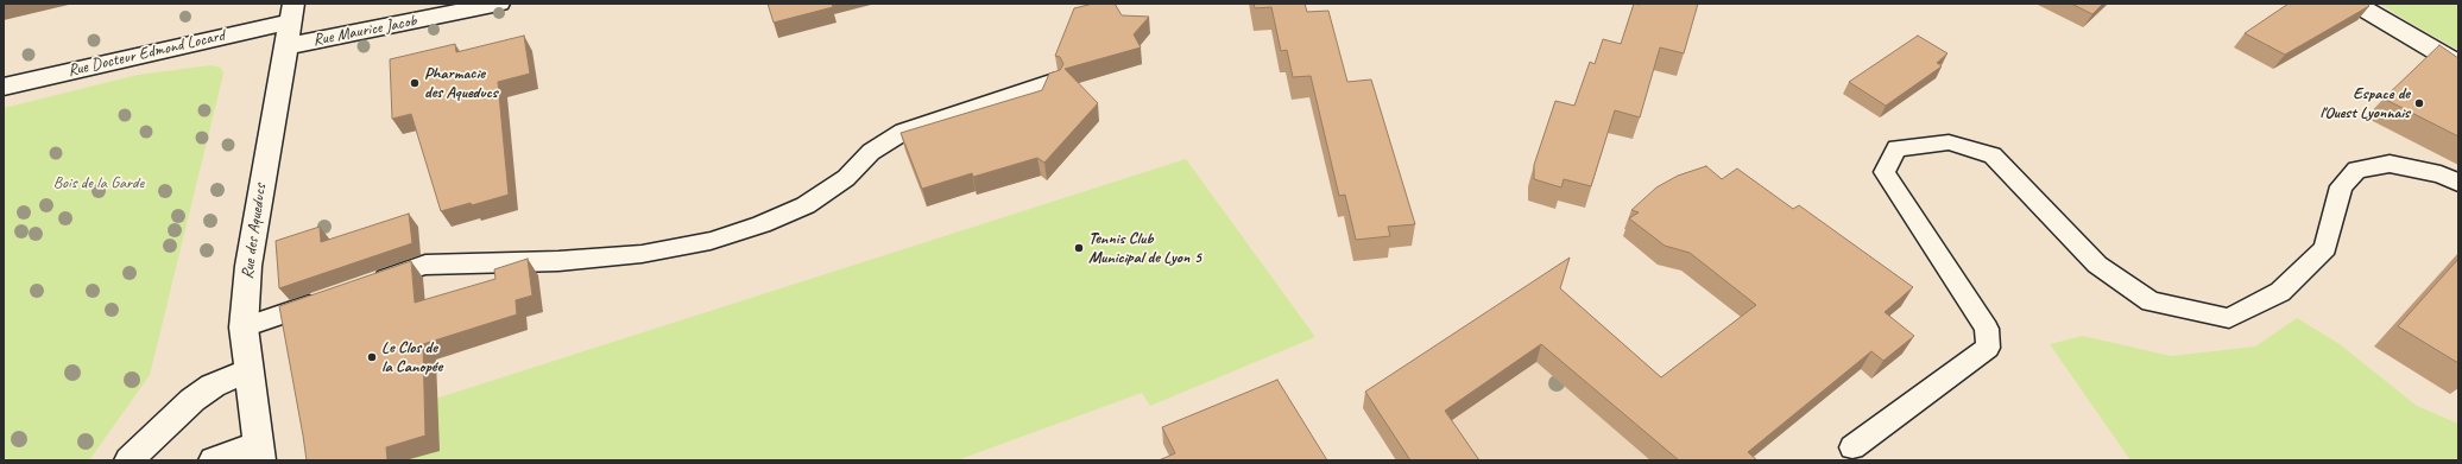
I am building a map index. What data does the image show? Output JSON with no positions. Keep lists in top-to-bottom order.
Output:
{
  "streets": {
    "street": ["Rue Maurice Jacob", "Rue Docteur Edmond Locard", "Rue des Aqueducs"]
  },
  "crossings": [
    ["Rue Maurice Jacob", "Rue Docteur Edmond Locard"],
    ["Rue Maurice Jacob", "Rue des Aqueducs"],
    ["Rue Docteur Edmond Locard", "Rue des Aqueducs"]
  ],
  "parks": ["Bois de la Garde"],
  "places": [
    "Pharmacie des Aqueducs",
    "Espace de l'Ouest Lyonnais",
    "Tennis Club Municipal de Lyon 5",
    "Le Clos de la Canopée"
  ]
}
